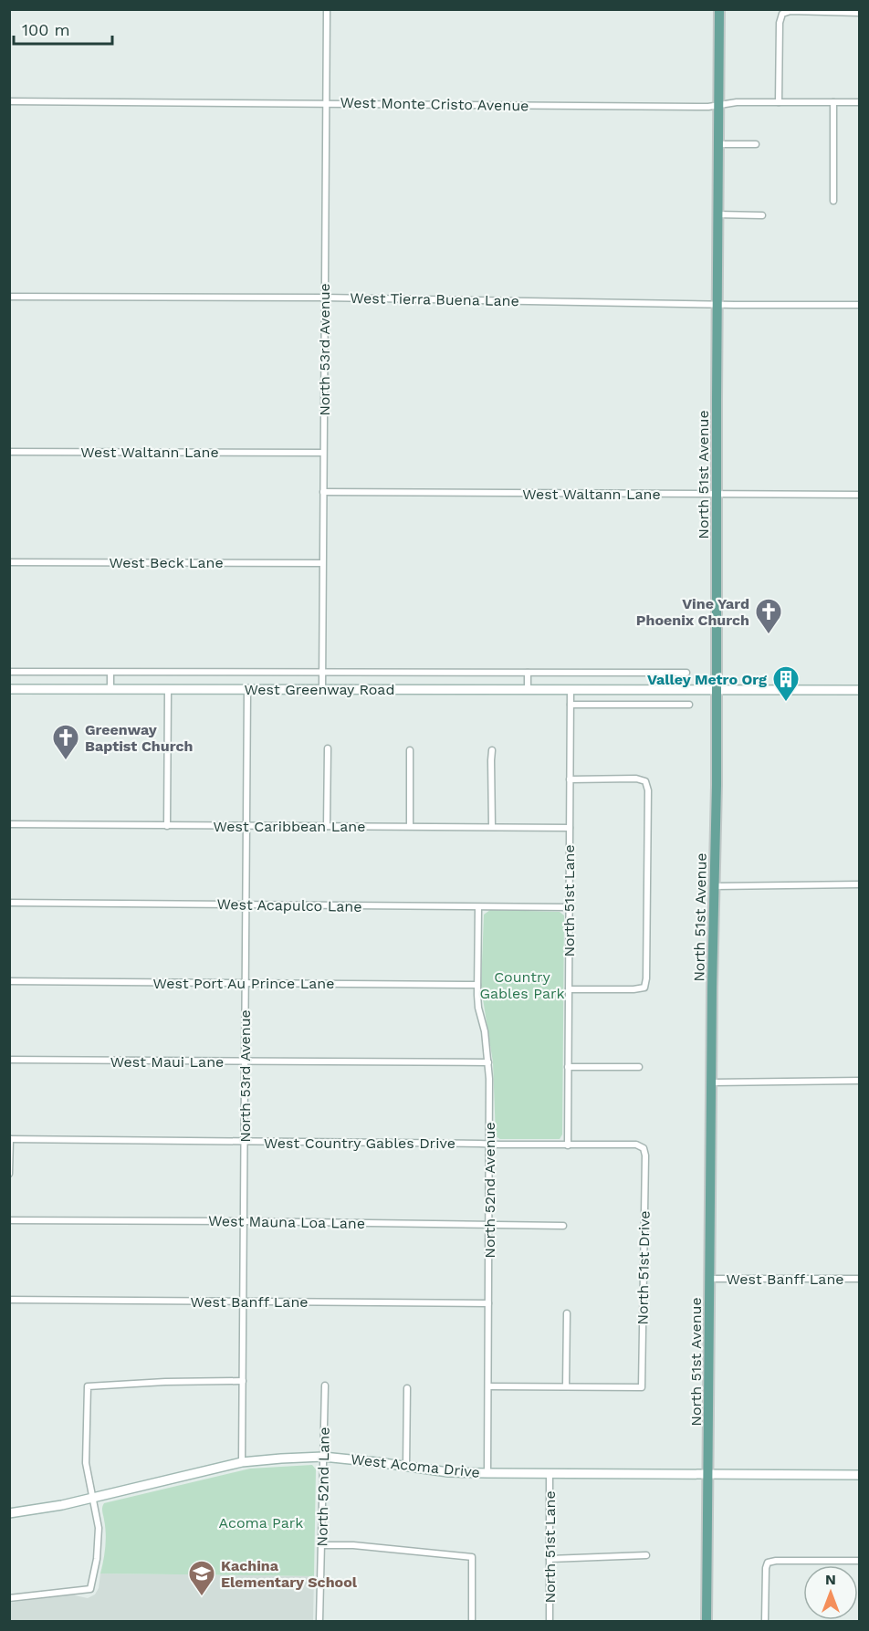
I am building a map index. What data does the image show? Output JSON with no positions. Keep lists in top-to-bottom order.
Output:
{
  "streets": {
    "main road": ["North 51st Avenue"],
    "street": [
      "West Monte Cristo Avenue",
      "West Tierra Buena Lane",
      "North 53rd Avenue",
      "West Waltann Lane",
      "West Beck Lane",
      "West Greenway Road",
      "West Caribbean Lane",
      "North 51st Lane",
      "West Acapulco Lane",
      "West Port Au Prince Lane",
      "West Maui Lane",
      "West Country Gables Drive",
      "North 52nd Avenue",
      "West Mauna Loa Lane",
      "North 51st Drive",
      "West Banff Lane",
      "West Acoma Drive",
      "North 52nd Lane"
    ]
  },
  "crossings": [
    ["West Monte Cristo Avenue", "North 53rd Avenue"],
    ["West Monte Cristo Avenue", "North 51st Avenue"],
    ["West Tierra Buena Lane", "North 53rd Avenue"],
    ["West Tierra Buena Lane", "North 51st Avenue"],
    ["North 53rd Avenue", "West Waltann Lane"],
    ["North 53rd Avenue", "West Beck Lane"],
    ["North 53rd Avenue", "West Greenway Road"],
    ["North 53rd Avenue", "West Caribbean Lane"],
    ["North 53rd Avenue", "West Acapulco Lane"],
    ["North 53rd Avenue", "West Port Au Prince Lane"],
    ["North 53rd Avenue", "West Maui Lane"],
    ["North 53rd Avenue", "West Country Gables Drive"],
    ["North 53rd Avenue", "West Mauna Loa Lane"],
    ["North 53rd Avenue", "West Banff Lane"],
    ["North 53rd Avenue", "West Acoma Drive"],
    ["West Waltann Lane", "North 51st Avenue"],
    ["North 51st Avenue", "West Greenway Road"],
    ["North 51st Avenue", "West Banff Lane"],
    ["North 51st Avenue", "West Acoma Drive"],
    ["West Greenway Road", "North 51st Lane"],
    ["West Caribbean Lane", "North 51st Lane"],
    ["North 51st Lane", "West Acapulco Lane"],
    ["North 51st Lane", "West Country Gables Drive"],
    ["North 51st Lane", "West Acoma Drive"],
    ["West Acapulco Lane", "North 52nd Avenue"],
    ["West Port Au Prince Lane", "North 52nd Avenue"],
    ["West Maui Lane", "North 52nd Avenue"],
    ["West Country Gables Drive", "North 52nd Avenue"],
    ["West Country Gables Drive", "North 51st Drive"],
    ["North 52nd Avenue", "West Mauna Loa Lane"],
    ["North 52nd Avenue", "West Banff Lane"],
    ["North 52nd Avenue", "West Acoma Drive"],
    ["West Acoma Drive", "North 52nd Lane"]
  ],
  "parks": ["Country Gables Park", "Acoma Park"],
  "places": {
    "church": ["Vine Yard Phoenix Church", "Greenway Baptist Church"],
    "building": ["Valley Metro Org"],
    "school or university": ["Kachina Elementary School"]
  },
  "scale_bar": "100 m",
  "north": "top"
}
